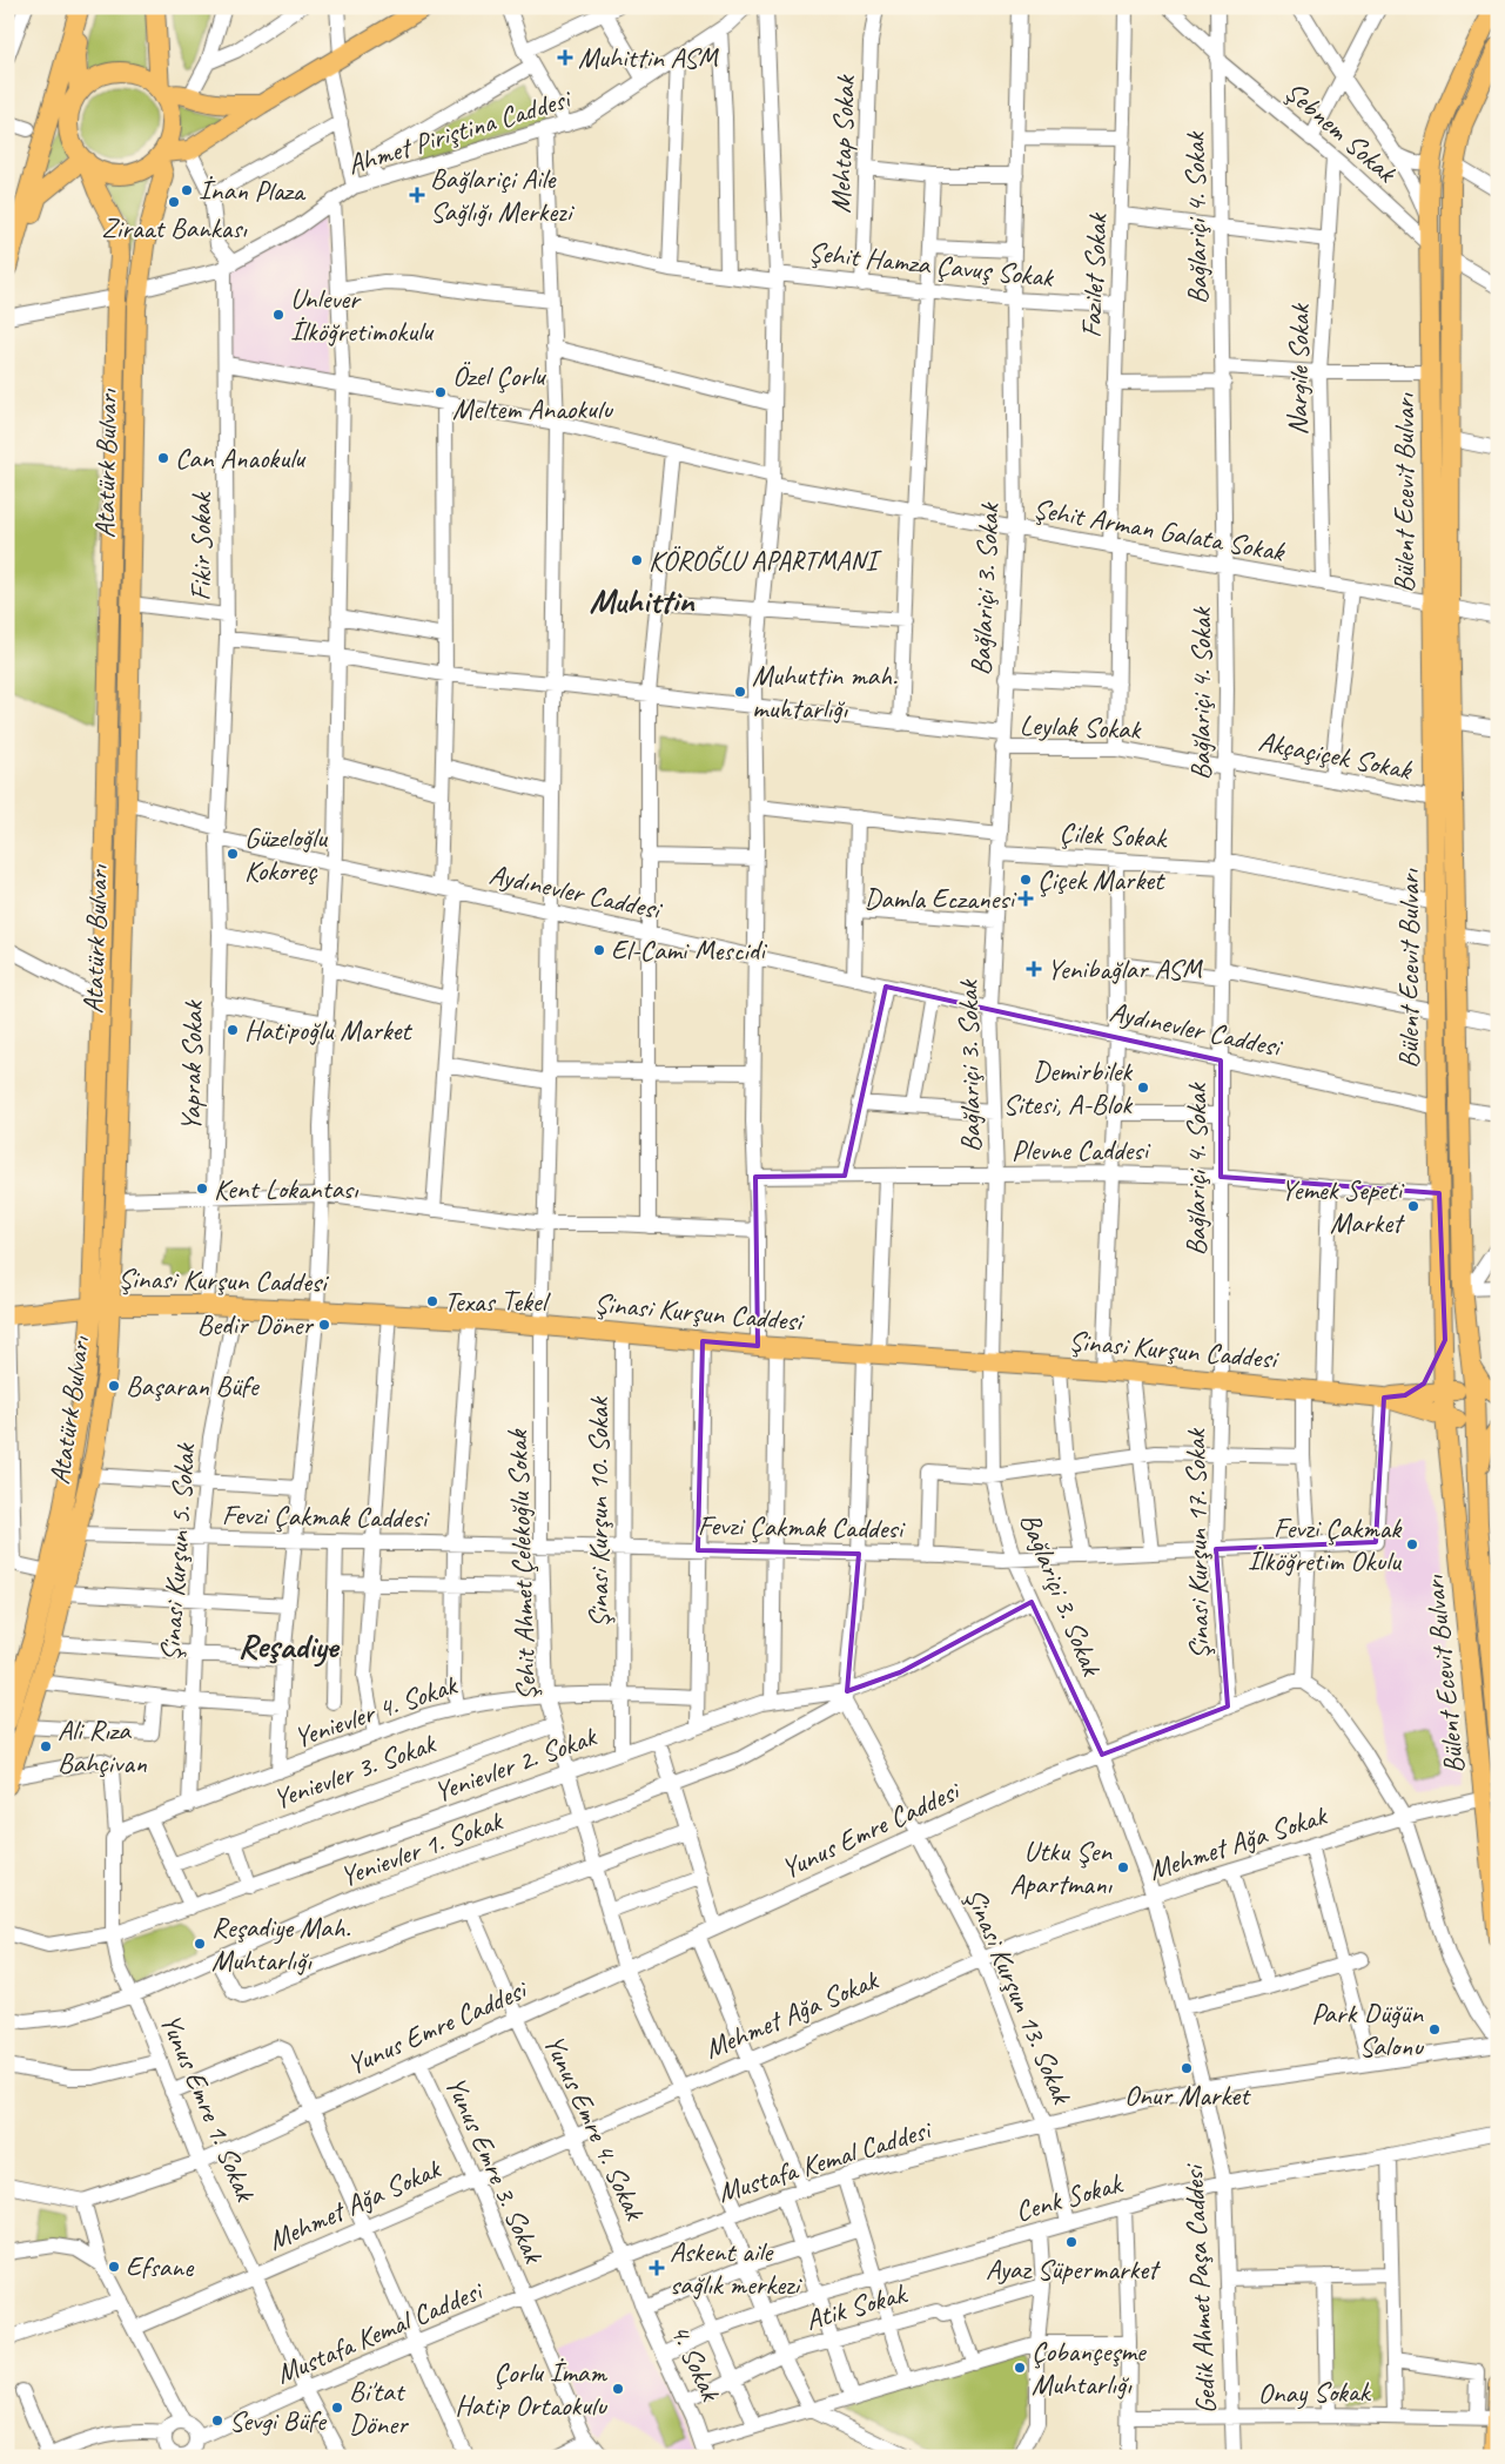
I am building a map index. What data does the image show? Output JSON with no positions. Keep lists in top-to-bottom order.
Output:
{
  "streets": {
    "main road": ["Atatürk Bulvarı", "Bülent Ecevit Bulvarı", "Şinasi Kurşun Caddesi"],
    "street": [
      "Ahmet Piriştina Caddesi",
      "Şebnem Sokak",
      "Mehtap Sokak",
      "Bağlariçi 4. Sokak",
      "Şehit Hamza Çavuş Sokak",
      "Fazilet Sokak",
      "Nargile Sokak",
      "Şehit Arman Galata Sokak",
      "Fikir Sokak",
      "Bağlariçi 3. Sokak",
      "Leylak Sokak",
      "Akçaçiçek Sokak",
      "Çilek Sokak",
      "Aydınevler Caddesi",
      "Yaprak Sokak",
      "Plevne Caddesi",
      "Şinasi Kurşun 10. Sokak",
      "Fevzi Çakmak Caddesi",
      "Şinasi Kurşun 17. Sokak",
      "Şinasi Kurşun 5. Sokak",
      "Şehit Ahmet Çelekoğlu Sokak",
      "Yenievler 4. Sokak",
      "Yenievler 2. Sokak",
      "Yenievler 3. Sokak",
      "Yunus Emre Caddesi",
      "Mehmet Ağa Sokak",
      "Yenievler 1. Sokak",
      "Şinasi Kurşun 13. Sokak",
      "Yunus Emre 1. Sokak",
      "Yunus Emre 4. Sokak",
      "Mustafa Kemal Caddesi",
      "Yunus Emre 3. Sokak",
      "Cenk Sokak",
      "Gedik Ahmet Paşa Caddesi",
      "Atik Sokak",
      "4. Sokak",
      "Onay Sokak"
    ]
  },
  "crossings": [
    ["Ahmet Piriştina Caddesi", "Atatürk Bulvarı"],
    ["Ahmet Piriştina Caddesi", "Fikir Sokak"],
    ["Ahmet Piriştina Caddesi", "Şehit Ahmet Çelekoğlu Sokak"],
    ["Şebnem Sokak", "Bağlariçi 4. Sokak"],
    ["Şebnem Sokak", "Nargile Sokak"],
    ["Şebnem Sokak", "Bülent Ecevit Bulvarı"],
    ["Mehtap Sokak", "Şehit Hamza Çavuş Sokak"],
    ["Bağlariçi 4. Sokak", "Şehit Arman Galata Sokak"],
    ["Bağlariçi 4. Sokak", "Leylak Sokak"],
    ["Bağlariçi 4. Sokak", "Akçaçiçek Sokak"],
    ["Bağlariçi 4. Sokak", "Çilek Sokak"],
    ["Bağlariçi 4. Sokak", "Aydınevler Caddesi"],
    ["Bağlariçi 4. Sokak", "Plevne Caddesi"],
    ["Bağlariçi 4. Sokak", "Şinasi Kurşun Caddesi"],
    ["Bağlariçi 4. Sokak", "Şinasi Kurşun 17. Sokak"],
    ["Şehit Hamza Çavuş Sokak", "Fazilet Sokak"],
    ["Şehit Hamza Çavuş Sokak", "Bağlariçi 3. Sokak"],
    ["Şehit Hamza Çavuş Sokak", "Şehit Ahmet Çelekoğlu Sokak"],
    ["Fazilet Sokak", "Şehit Arman Galata Sokak"],
    ["Fazilet Sokak", "Leylak Sokak"],
    ["Nargile Sokak", "Şehit Arman Galata Sokak"],
    ["Atatürk Bulvarı", "Aydınevler Caddesi"],
    ["Atatürk Bulvarı", "Şinasi Kurşun Caddesi"],
    ["Atatürk Bulvarı", "Fevzi Çakmak Caddesi"],
    ["Atatürk Bulvarı", "Yunus Emre 1. Sokak"],
    ["Bülent Ecevit Bulvarı", "Şehit Arman Galata Sokak"],
    ["Bülent Ecevit Bulvarı", "Akçaçiçek Sokak"],
    ["Bülent Ecevit Bulvarı", "Çilek Sokak"],
    ["Bülent Ecevit Bulvarı", "Aydınevler Caddesi"],
    ["Bülent Ecevit Bulvarı", "Plevne Caddesi"],
    ["Bülent Ecevit Bulvarı", "Şinasi Kurşun Caddesi"],
    ["Bülent Ecevit Bulvarı", "Mehmet Ağa Sokak"],
    ["Şehit Arman Galata Sokak", "Fikir Sokak"],
    ["Şehit Arman Galata Sokak", "Bağlariçi 3. Sokak"],
    ["Şehit Arman Galata Sokak", "Şehit Ahmet Çelekoğlu Sokak"],
    ["Fikir Sokak", "Leylak Sokak"],
    ["Fikir Sokak", "Aydınevler Caddesi"],
    ["Fikir Sokak", "Yaprak Sokak"],
    ["Bağlariçi 3. Sokak", "Leylak Sokak"],
    ["Bağlariçi 3. Sokak", "Çilek Sokak"],
    ["Bağlariçi 3. Sokak", "Aydınevler Caddesi"],
    ["Bağlariçi 3. Sokak", "Plevne Caddesi"],
    ["Bağlariçi 3. Sokak", "Şinasi Kurşun Caddesi"],
    ["Bağlariçi 3. Sokak", "Fevzi Çakmak Caddesi"],
    ["Bağlariçi 3. Sokak", "Yenievler 2. Sokak"],
    ["Bağlariçi 3. Sokak", "Yunus Emre Caddesi"],
    ["Bağlariçi 3. Sokak", "Mehmet Ağa Sokak"],
    ["Bağlariçi 3. Sokak", "Mustafa Kemal Caddesi"],
    ["Bağlariçi 3. Sokak", "Gedik Ahmet Paşa Caddesi"],
    ["Leylak Sokak", "Akçaçiçek Sokak"],
    ["Leylak Sokak", "Şehit Ahmet Çelekoğlu Sokak"],
    ["Aydınevler Caddesi", "Yaprak Sokak"],
    ["Aydınevler Caddesi", "Şehit Ahmet Çelekoğlu Sokak"],
    ["Yaprak Sokak", "Şinasi Kurşun Caddesi"],
    ["Şinasi Kurşun Caddesi", "Şinasi Kurşun 10. Sokak"],
    ["Şinasi Kurşun Caddesi", "Fevzi Çakmak Caddesi"],
    ["Şinasi Kurşun Caddesi", "Şinasi Kurşun 17. Sokak"],
    ["Şinasi Kurşun Caddesi", "Şinasi Kurşun 5. Sokak"],
    ["Şinasi Kurşun Caddesi", "Şehit Ahmet Çelekoğlu Sokak"],
    ["Şinasi Kurşun 10. Sokak", "Fevzi Çakmak Caddesi"],
    ["Şinasi Kurşun 10. Sokak", "Yenievler 4. Sokak"],
    ["Şinasi Kurşun 10. Sokak", "Yenievler 2. Sokak"],
    ["Fevzi Çakmak Caddesi", "Şinasi Kurşun 17. Sokak"],
    ["Fevzi Çakmak Caddesi", "Şinasi Kurşun 5. Sokak"],
    ["Fevzi Çakmak Caddesi", "Şehit Ahmet Çelekoğlu Sokak"],
    ["Şinasi Kurşun 17. Sokak", "Yunus Emre Caddesi"],
    ["Şinasi Kurşun 5. Sokak", "Yenievler 4. Sokak"],
    ["Şehit Ahmet Çelekoğlu Sokak", "Yenievler 4. Sokak"],
    ["Şehit Ahmet Çelekoğlu Sokak", "Yenievler 2. Sokak"],
    ["Şehit Ahmet Çelekoğlu Sokak", "Yenievler 3. Sokak"],
    ["Şehit Ahmet Çelekoğlu Sokak", "Yunus Emre Caddesi"],
    ["Şehit Ahmet Çelekoğlu Sokak", "Mehmet Ağa Sokak"],
    ["Şehit Ahmet Çelekoğlu Sokak", "Yenievler 1. Sokak"],
    ["Şehit Ahmet Çelekoğlu Sokak", "Mustafa Kemal Caddesi"],
    ["Şehit Ahmet Çelekoğlu Sokak", "Cenk Sokak"],
    ["Şehit Ahmet Çelekoğlu Sokak", "Atik Sokak"],
    ["Yenievler 4. Sokak", "Yunus Emre 1. Sokak"],
    ["Yenievler 2. Sokak", "Yenievler 1. Sokak"],
    ["Yenievler 2. Sokak", "Şinasi Kurşun 13. Sokak"],
    ["Yenievler 2. Sokak", "Yunus Emre 1. Sokak"],
    ["Yunus Emre Caddesi", "Şinasi Kurşun 13. Sokak"],
    ["Yunus Emre Caddesi", "Yunus Emre 1. Sokak"],
    ["Yunus Emre Caddesi", "Yunus Emre 4. Sokak"],
    ["Yunus Emre Caddesi", "Yunus Emre 3. Sokak"],
    ["Mehmet Ağa Sokak", "Şinasi Kurşun 13. Sokak"],
    ["Mehmet Ağa Sokak", "Yunus Emre 1. Sokak"],
    ["Mehmet Ağa Sokak", "Yunus Emre 4. Sokak"],
    ["Mehmet Ağa Sokak", "Yunus Emre 3. Sokak"],
    ["Yenievler 1. Sokak", "Şinasi Kurşun 13. Sokak"],
    ["Yenievler 1. Sokak", "Yunus Emre 1. Sokak"],
    ["Şinasi Kurşun 13. Sokak", "Mustafa Kemal Caddesi"],
    ["Şinasi Kurşun 13. Sokak", "Cenk Sokak"],
    ["Yunus Emre 1. Sokak", "Mustafa Kemal Caddesi"],
    ["Yunus Emre 4. Sokak", "Mustafa Kemal Caddesi"],
    ["Yunus Emre 4. Sokak", "4. Sokak"],
    ["Mustafa Kemal Caddesi", "Yunus Emre 3. Sokak"],
    ["Mustafa Kemal Caddesi", "Gedik Ahmet Paşa Caddesi"],
    ["Mustafa Kemal Caddesi", "4. Sokak"],
    ["Cenk Sokak", "Gedik Ahmet Paşa Caddesi"],
    ["Cenk Sokak", "4. Sokak"],
    ["Gedik Ahmet Paşa Caddesi", "Onay Sokak"],
    ["Atik Sokak", "4. Sokak"]
  ],
  "districts": ["Muhittin", "Reşadiye"],
  "places": {
    "health": [
      "Muhittin ASM",
      "Bağlariçi Aile Sağlığı Merkezi",
      "Damla Eczanesi",
      "Yenibağlar ASM",
      "Askent aile sağlık merkezi"
    ],
    "other": [
      "İnan Plaza",
      "Ziraat Bankası",
      "Unlever İlköğretimokulu",
      "Özel Çorlu Meltem Anaokulu",
      "Can Anaokulu",
      "KÖROĞLU APARTMANI",
      "Muhuttin mah. muhtarlığı",
      "Güzeloğlu Kokoreç",
      "Çiçek Market",
      "El-Cami Mescidi",
      "Hatipoğlu Market",
      "Demirbilek Sitesi, A-Blok",
      "Kent Lokantası",
      "Yemek Sepeti Market",
      "Texas Tekel",
      "Bedir Döner",
      "Başaran Büfe",
      "Fevzi Çakmak İlköğretim Okulu",
      "Ali Rıza Bahçivan",
      "Utku Şen Apartmanı",
      "Reşadiye Mah. Muhtarlığı",
      "Park Düğün Salonu",
      "Onur Market",
      "Ayaz Süpermarket",
      "Efsane",
      "Çobançeşme Muhtarlığı",
      "Çorlu İmam Hatip Ortaokulu",
      "Bi'tat Döner",
      "Sevgi Büfe"
    ]
  }
}
